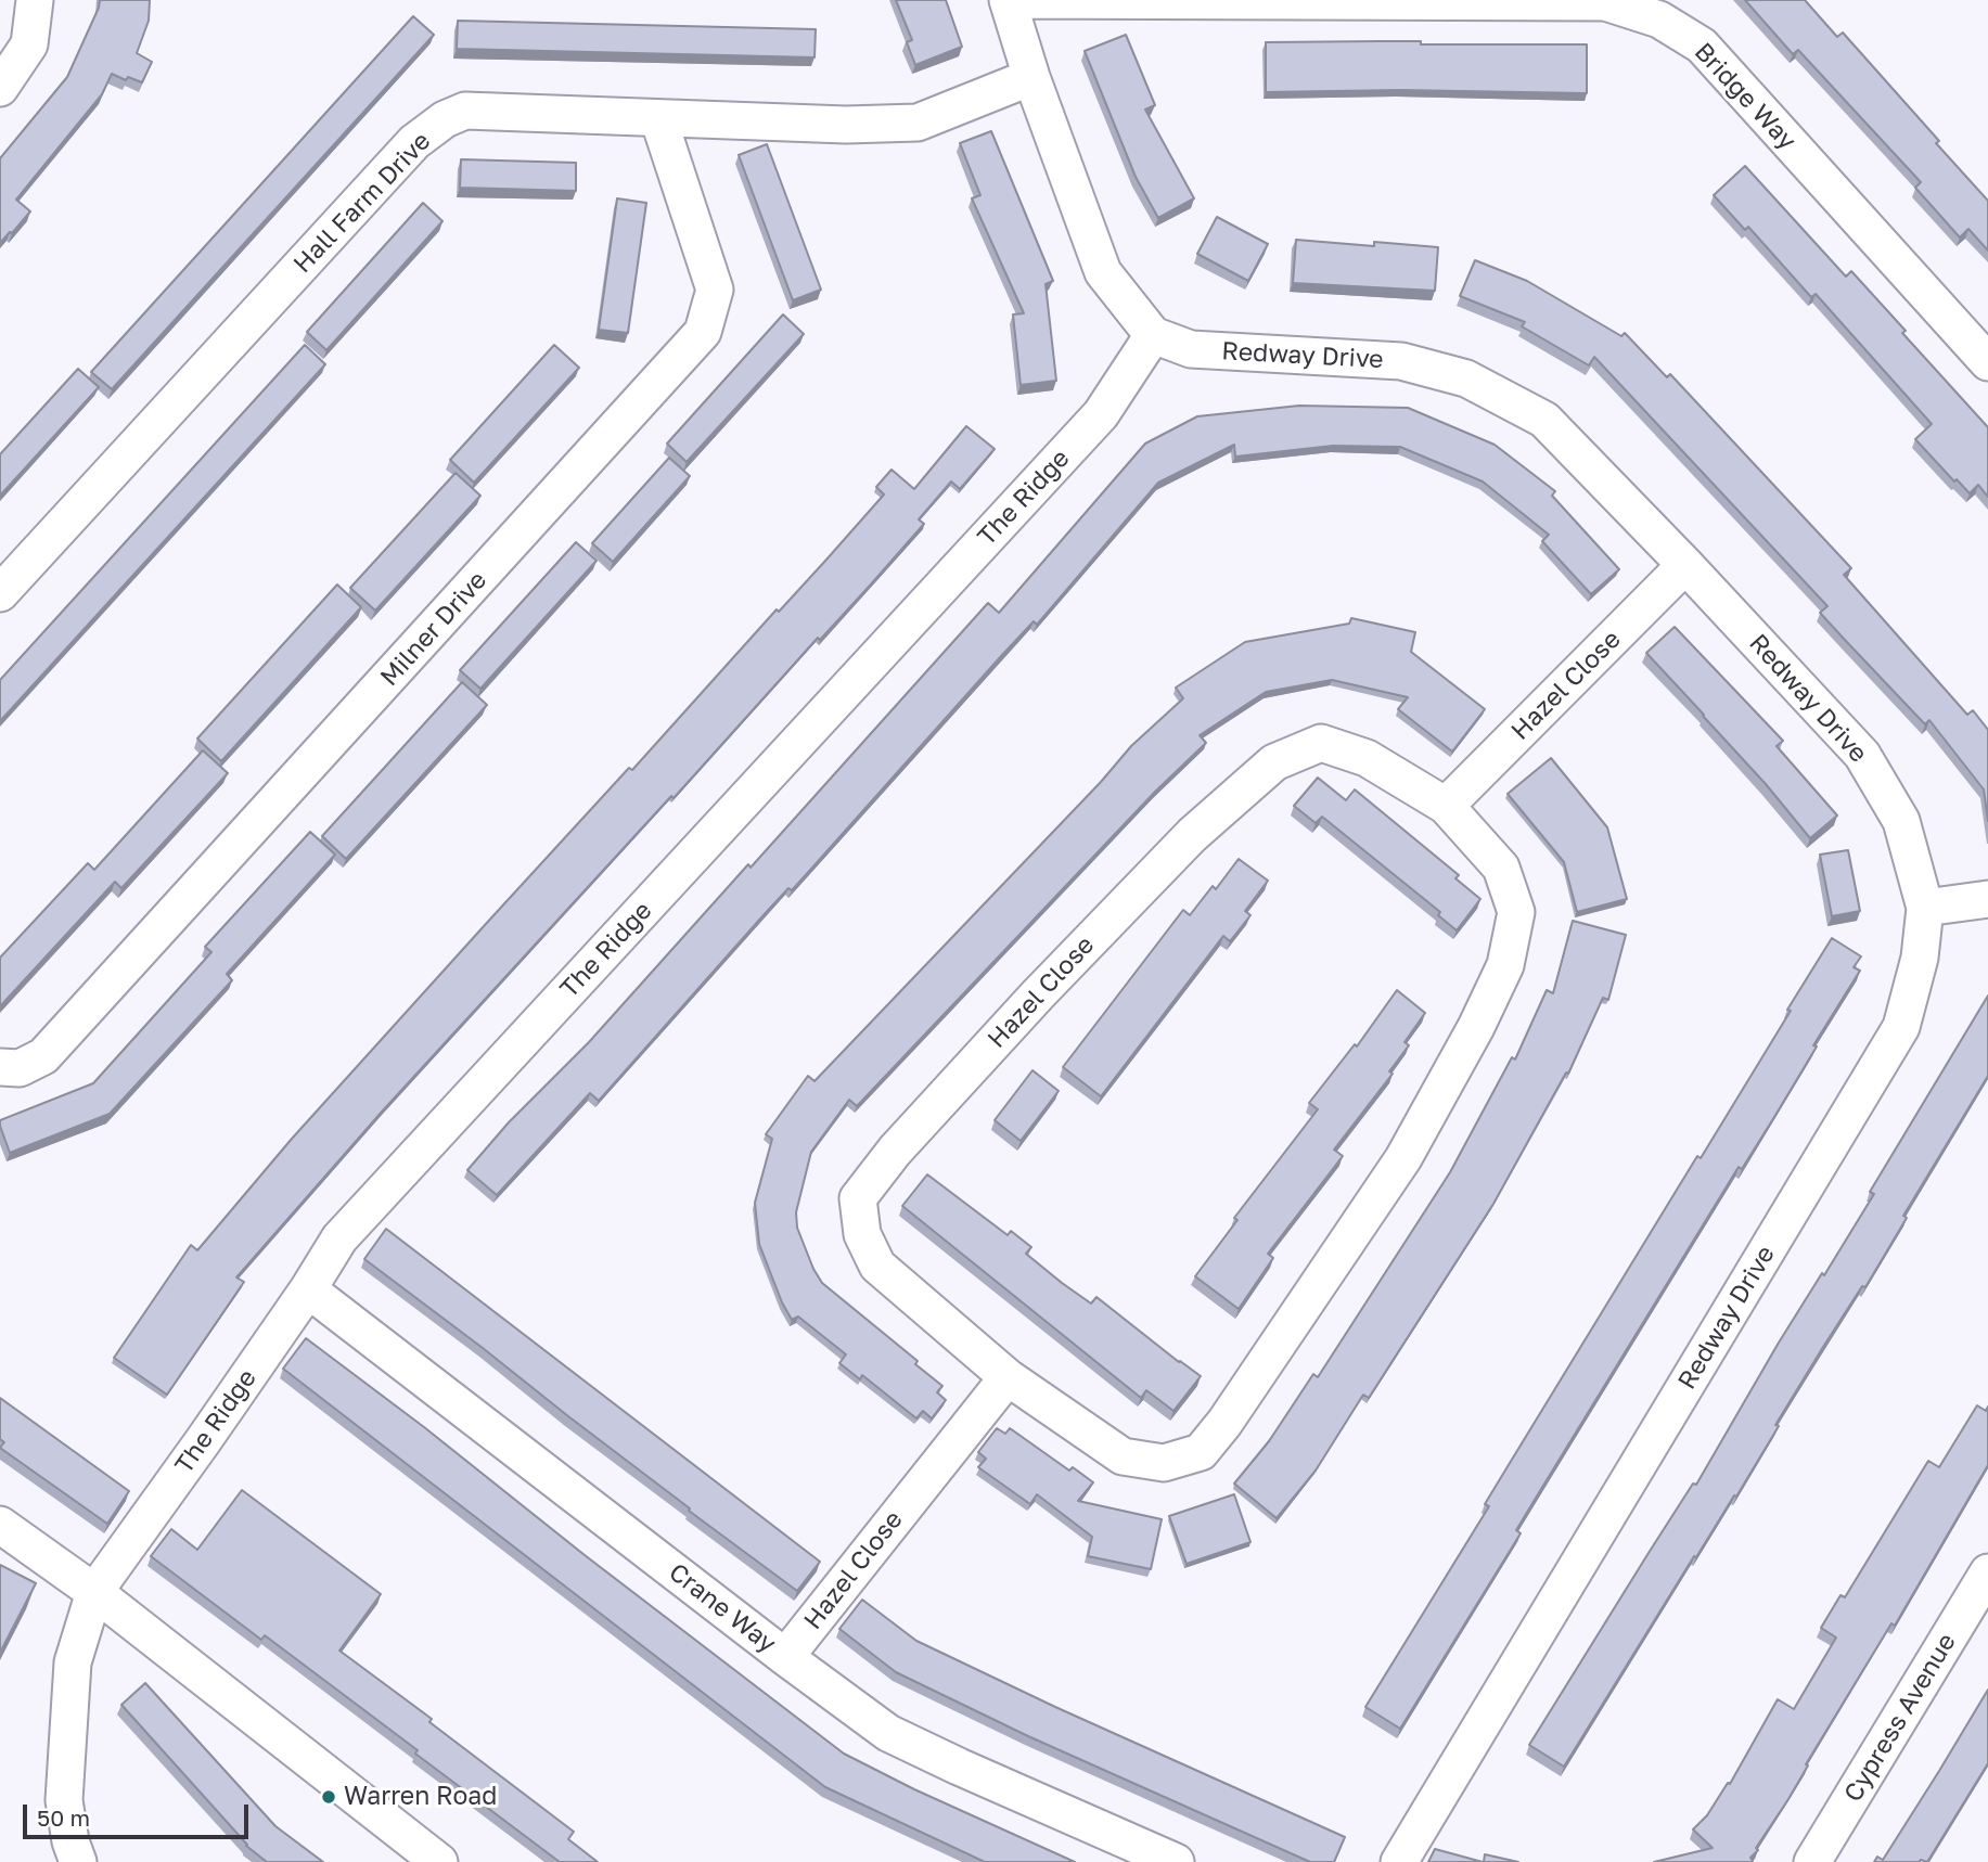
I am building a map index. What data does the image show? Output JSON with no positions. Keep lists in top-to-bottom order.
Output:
{
  "streets": {
    "street": [
      "Bridge Way",
      "Hall Farm Drive",
      "Redway Drive",
      "The Ridge",
      "Milner Drive",
      "Hazel Close",
      "Crane Way",
      "Cypress Avenue"
    ]
  },
  "crossings": [
    ["Hall Farm Drive", "Milner Drive"],
    ["Redway Drive", "The Ridge"],
    ["Redway Drive", "Hazel Close"],
    ["The Ridge", "Crane Way"],
    ["Hazel Close", "Crane Way"]
  ],
  "places": ["Warren Road"],
  "scale_bar": "50 m"
}
